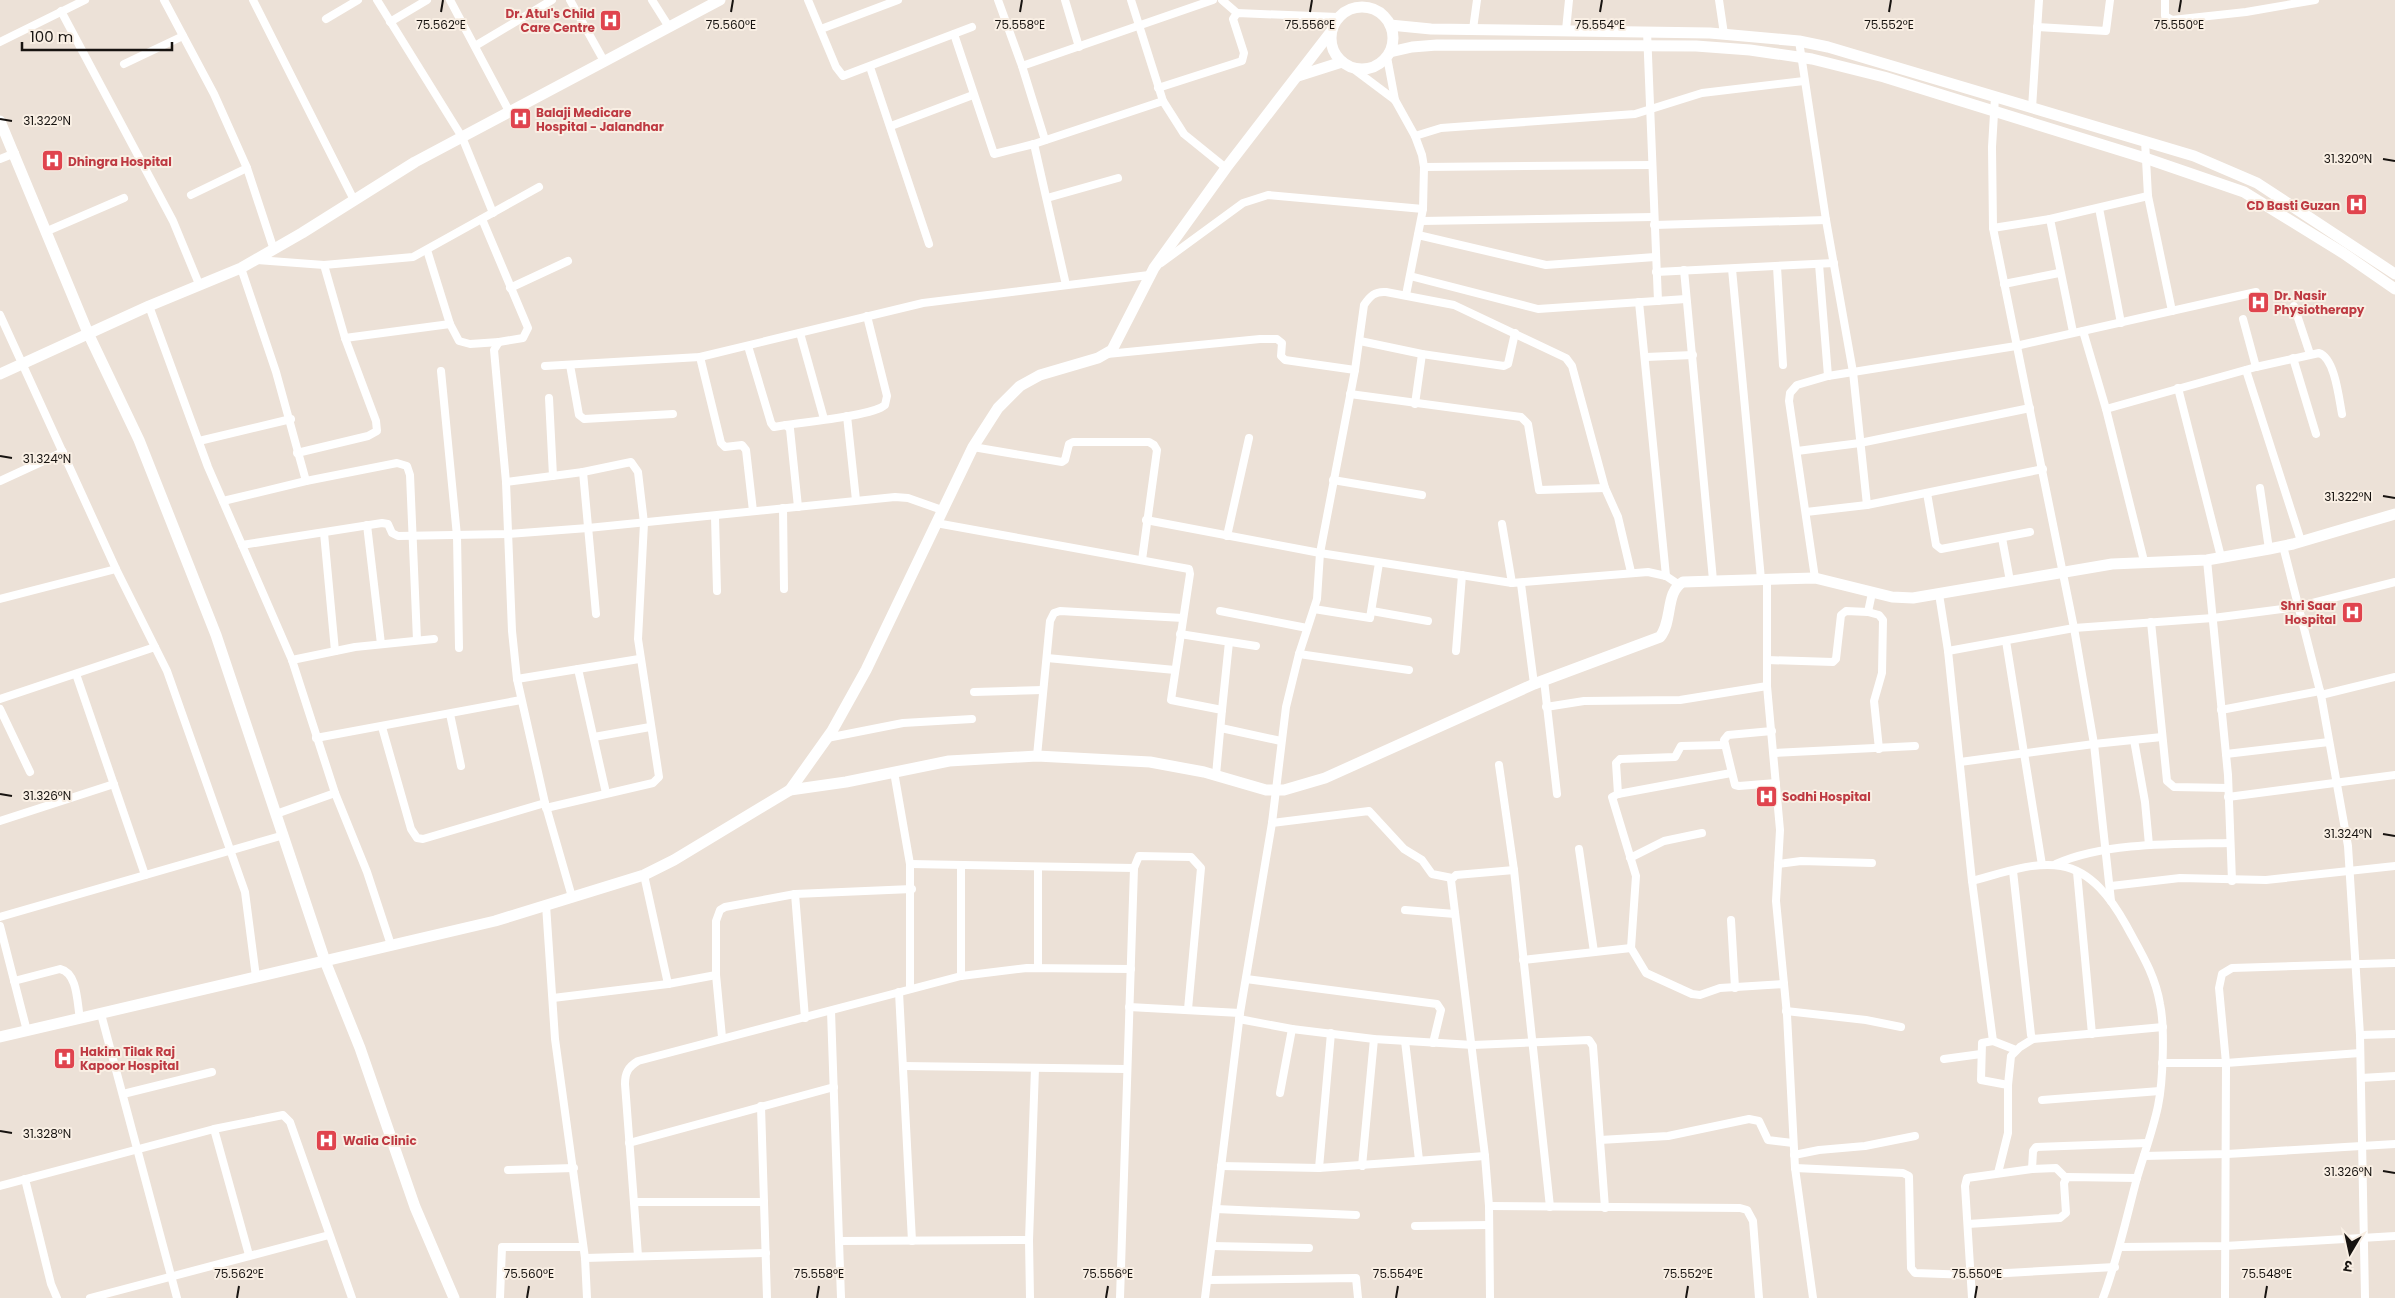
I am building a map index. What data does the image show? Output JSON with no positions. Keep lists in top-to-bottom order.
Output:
{
  "places": {
    "hospital": [
      "Dr. Atul's Child Care Centre",
      "Balaji Medicare Hospital - Jalandhar",
      "Dhingra Hospital",
      "CD Basti Guzan",
      "Dr. Nasir Physiotherapy",
      "Shri Saar Hospital",
      "Sodhi Hospital",
      "Hakim Tilak Raj Kapoor Hospital",
      "Walia Clinic"
    ]
  },
  "scale_bar": "100 m",
  "north": "bottom",
  "coordinates": [
    "75.562°E",
    "75.560°E",
    "75.558°E",
    "75.556°E",
    "75.554°E",
    "75.552°E",
    "75.550°E",
    "31.322°N",
    "31.320°N",
    "31.324°N",
    "31.326°N",
    "31.328°N",
    "75.548°E"
  ]
}
